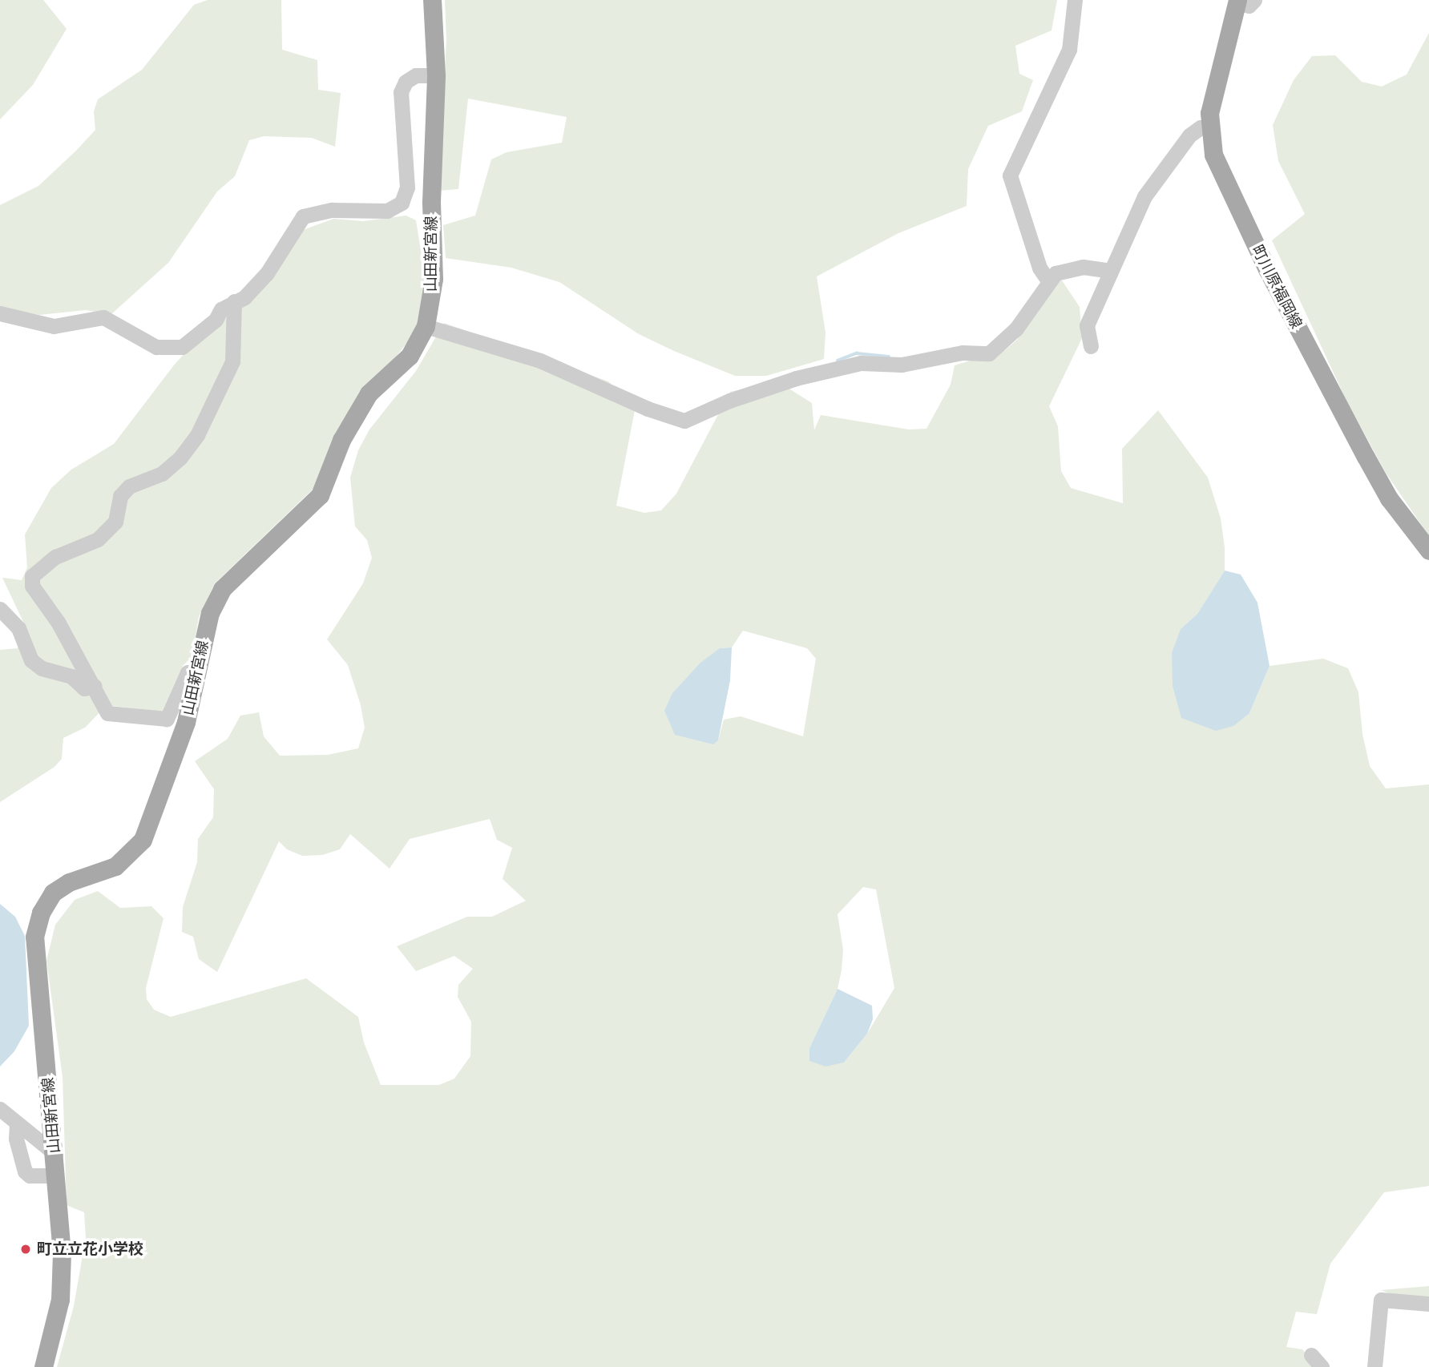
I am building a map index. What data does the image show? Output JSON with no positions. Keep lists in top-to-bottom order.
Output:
{
  "streets": {
    "main road": ["山田新宮線", "町川原福岡線"]
  },
  "places": ["町立立花小学校"]
}
